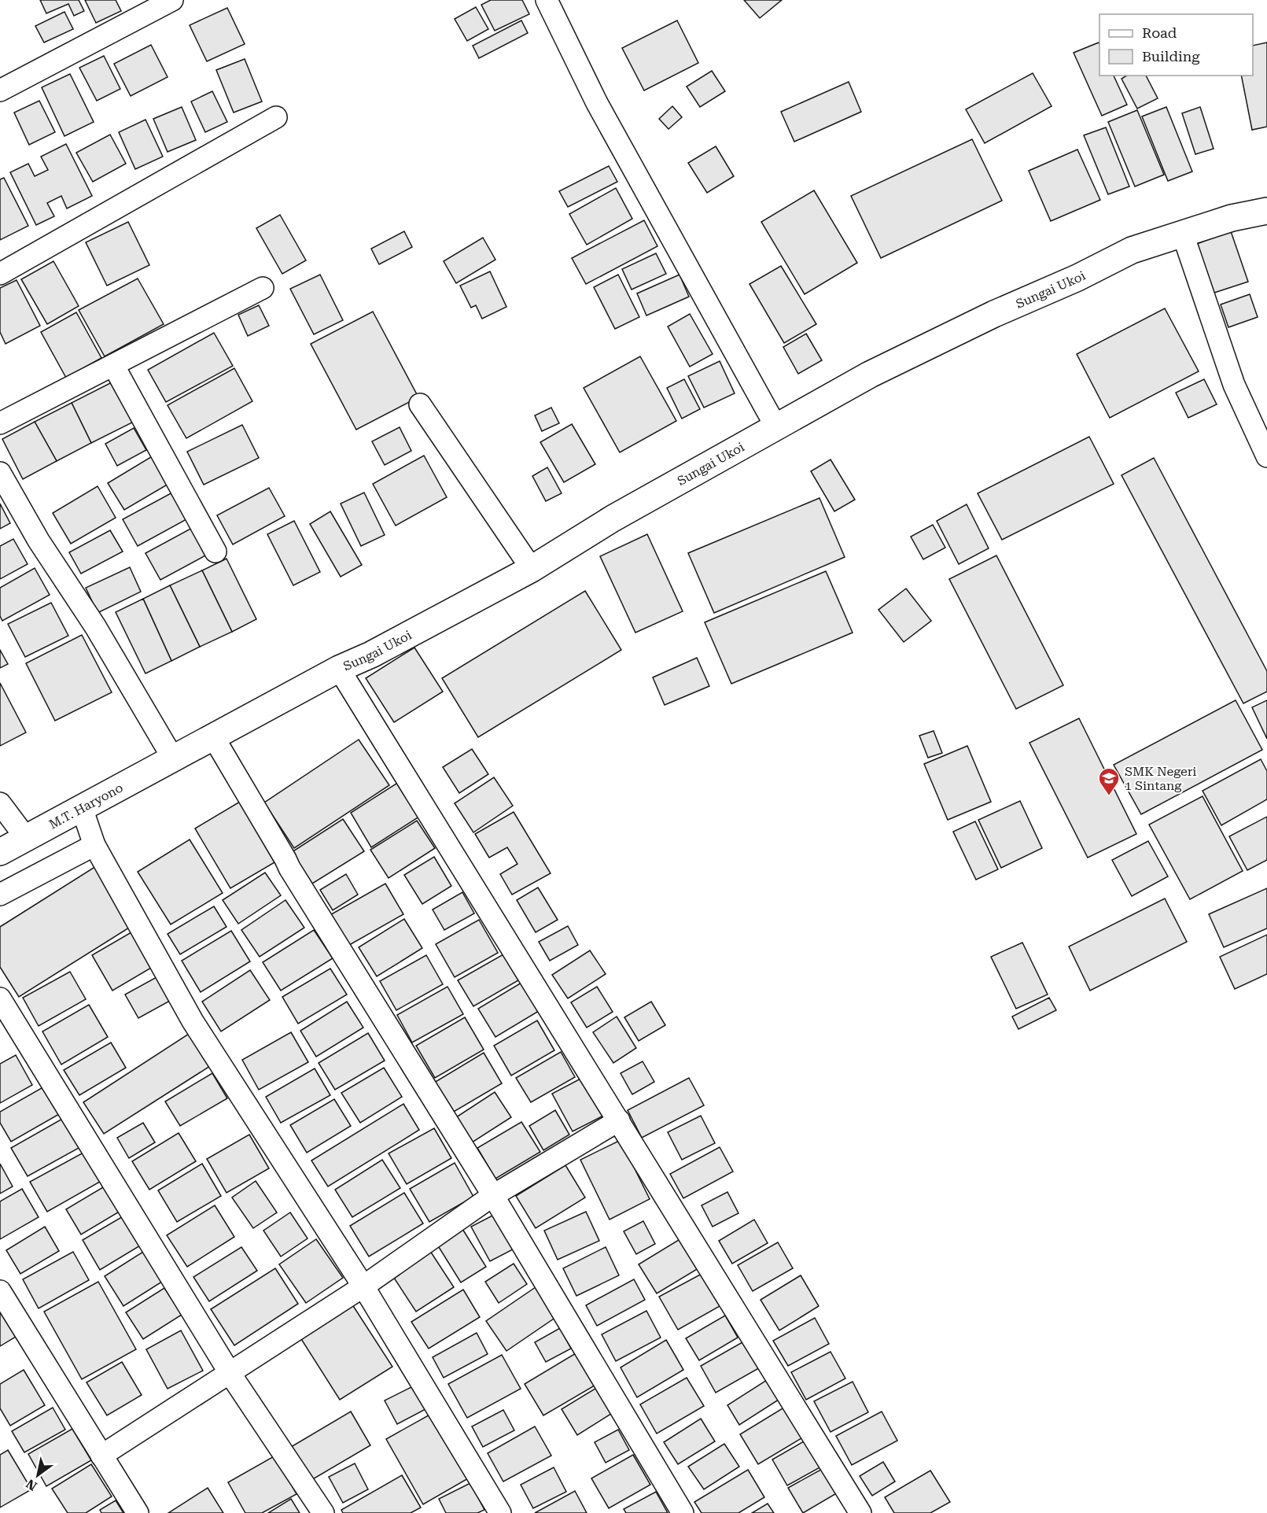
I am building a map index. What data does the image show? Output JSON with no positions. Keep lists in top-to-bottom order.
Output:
{
  "streets": {
    "highway": ["Sungai Ukoi", "M.T. Haryono"]
  },
  "crossings": [
    ["Sungai Ukoi", "M.T. Haryono"]
  ],
  "places": {
    "school or university": ["SMK Negeri 1 Sintang"]
  },
  "legend": ["Road", "Building"],
  "north": "bottom left"
}
